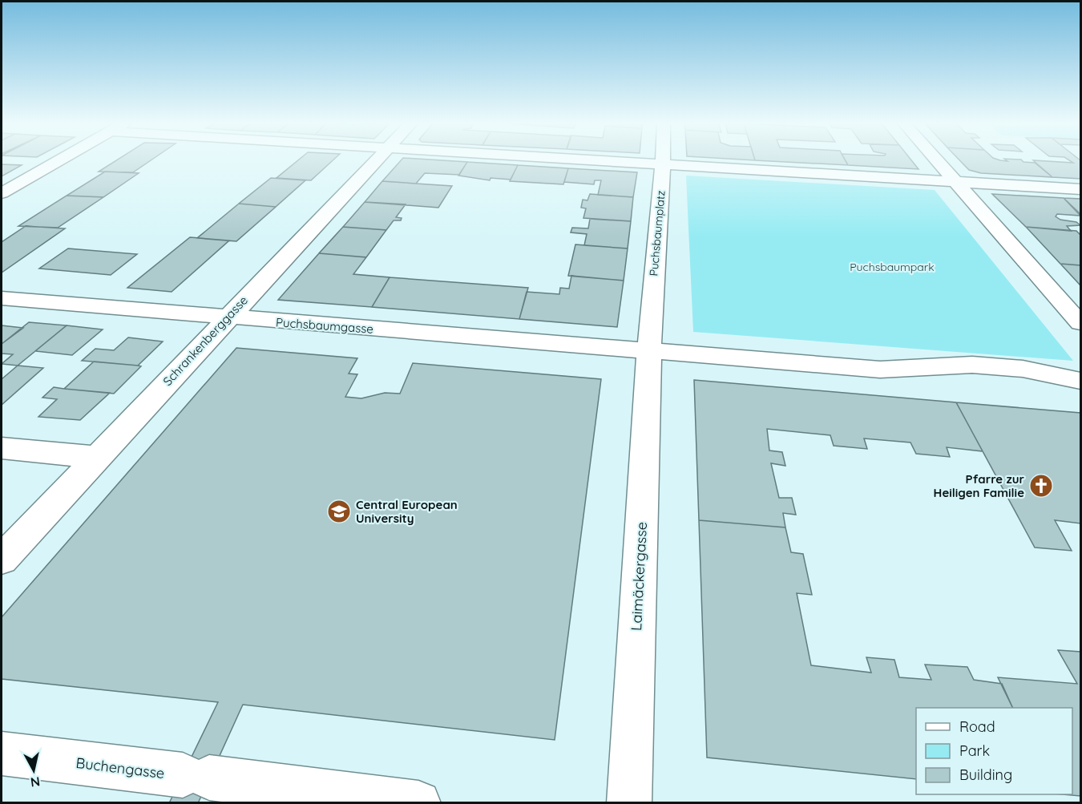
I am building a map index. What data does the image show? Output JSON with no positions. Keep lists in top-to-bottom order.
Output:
{
  "streets": {
    "street": [
      "Puchsbaumplatz",
      "Puchsbaumgasse",
      "Schrankenberggasse",
      "Laimäckergasse",
      "Buchengasse"
    ]
  },
  "crossings": [
    ["Puchsbaumplatz", "Puchsbaumgasse"],
    ["Puchsbaumplatz", "Laimäckergasse"],
    ["Puchsbaumgasse", "Schrankenberggasse"],
    ["Puchsbaumgasse", "Laimäckergasse"]
  ],
  "parks": ["Puchsbaumpark"],
  "places": {
    "church": ["Pfarre zur Heiligen Familie"],
    "school or university": ["Central European University"]
  },
  "legend": ["Road", "Park", "Building"],
  "north": "bottom"
}
